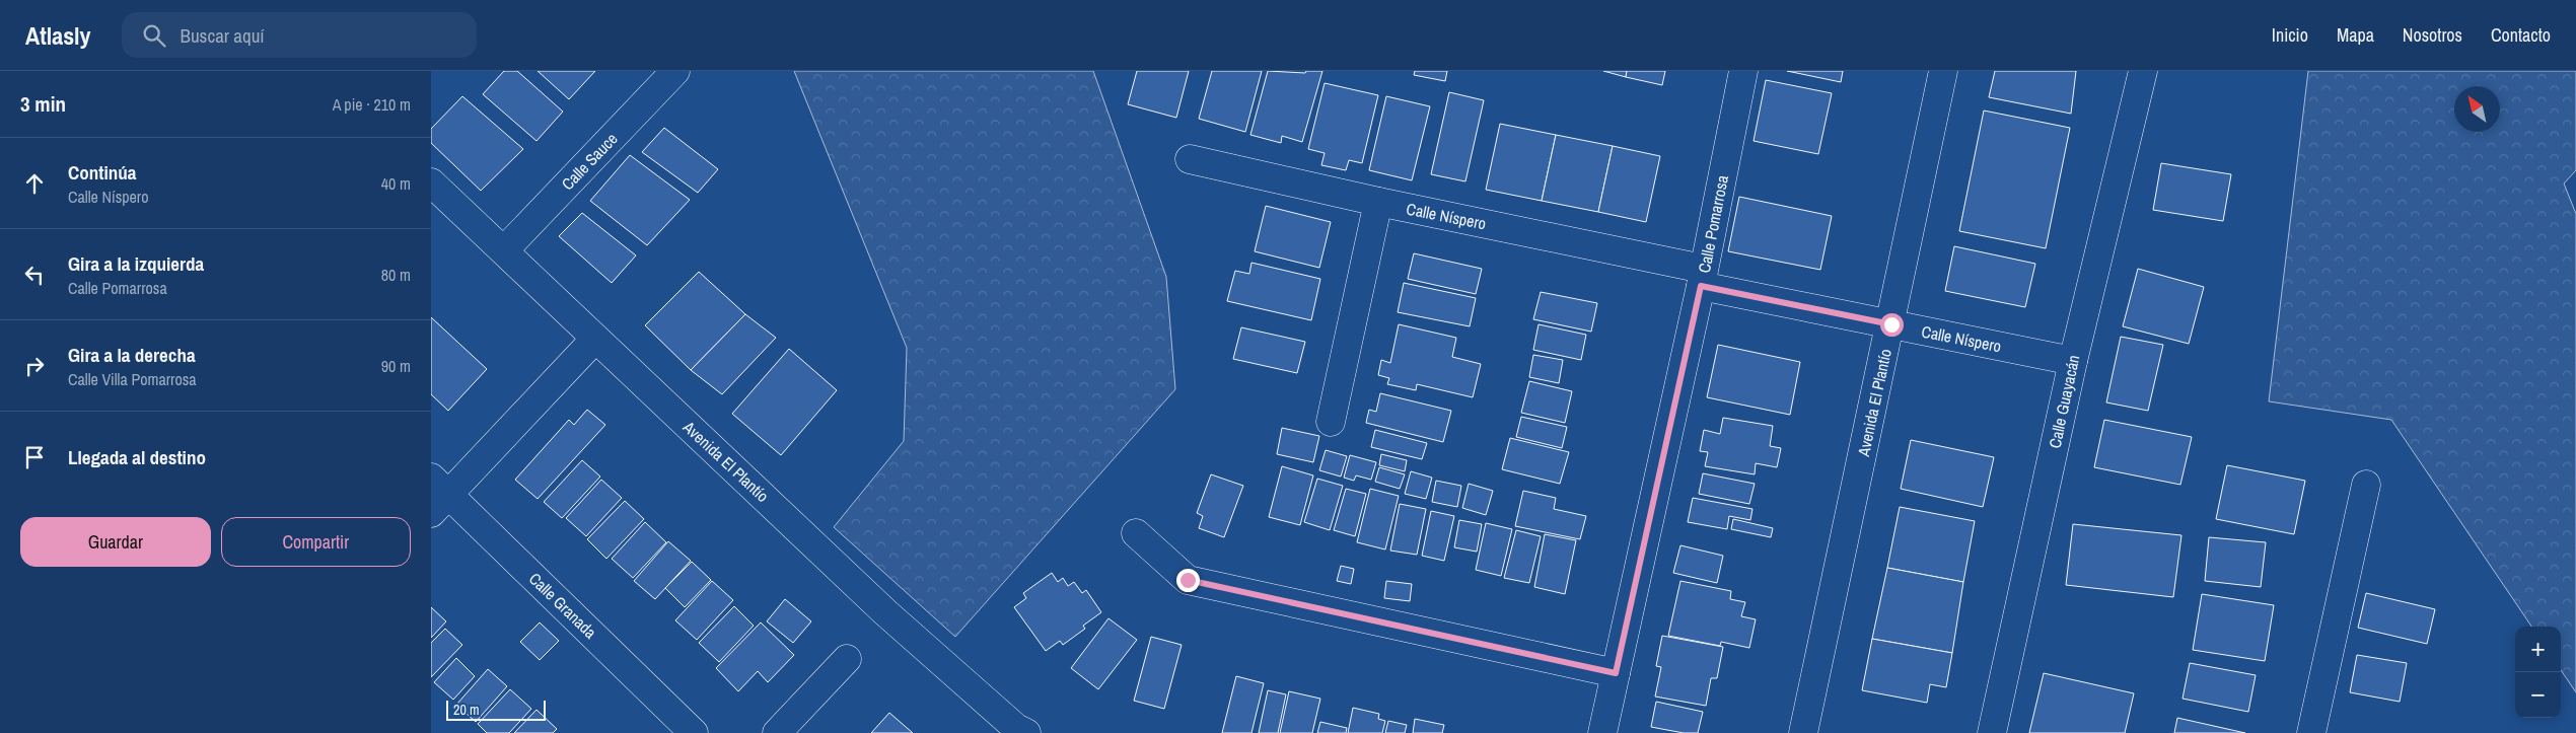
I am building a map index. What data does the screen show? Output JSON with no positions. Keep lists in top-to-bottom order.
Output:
{
  "streets": {
    "street": [
      "Calle Sauce",
      "Calle Níspero",
      "Calle Pomarrosa",
      "Calle Guayacán",
      "Avenida El Plantío",
      "Calle Granada"
    ]
  },
  "crossings": [
    ["Calle Sauce", "Avenida El Plantío"],
    ["Calle Níspero", "Calle Pomarrosa"],
    ["Calle Níspero", "Calle Guayacán"],
    ["Calle Níspero", "Avenida El Plantío"]
  ],
  "scale_bar": "20 m",
  "north": "top left",
  "page": {
    "header": "Atlasly",
    "search": "Buscar aquí",
    "nav": [
      "Inicio",
      "Mapa",
      "Nosotros",
      "Contacto"
    ],
    "heading": ["3 min", "A pie · 210 m"],
    "list": [
      ["Continúa", "Calle Níspero", "40 m"],
      ["Gira a la izquierda", "Calle Pomarrosa", "80 m"],
      ["Gira a la derecha", "Calle Villa Pomarrosa", "90 m"],
      "Llegada al destino"
    ],
    "buttons": ["Guardar", "Compartir"],
    "map_buttons": ["+", "−"],
    "scale": "20 m"
  }
}
